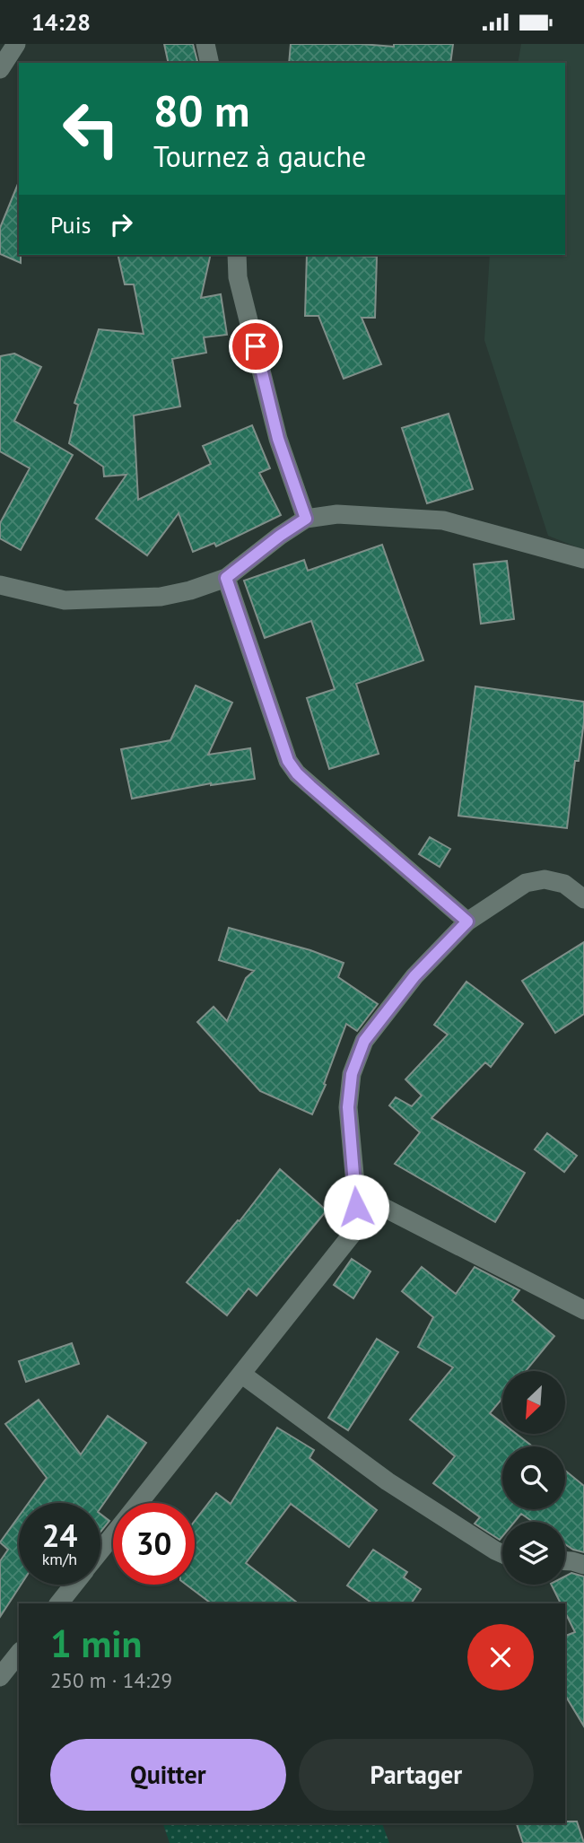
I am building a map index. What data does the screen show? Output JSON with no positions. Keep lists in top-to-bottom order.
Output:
{
  "north": "bottom left",
  "page": {
    "status": "14:28",
    "turn": ["80 m", "Tournez à gauche"],
    "then": "Puis",
    "speed": "24 km/h",
    "limit": "30",
    "heading": ["1 min", "250 m · 14:29"],
    "buttons": ["Quitter", "Partager"]
  }
}
